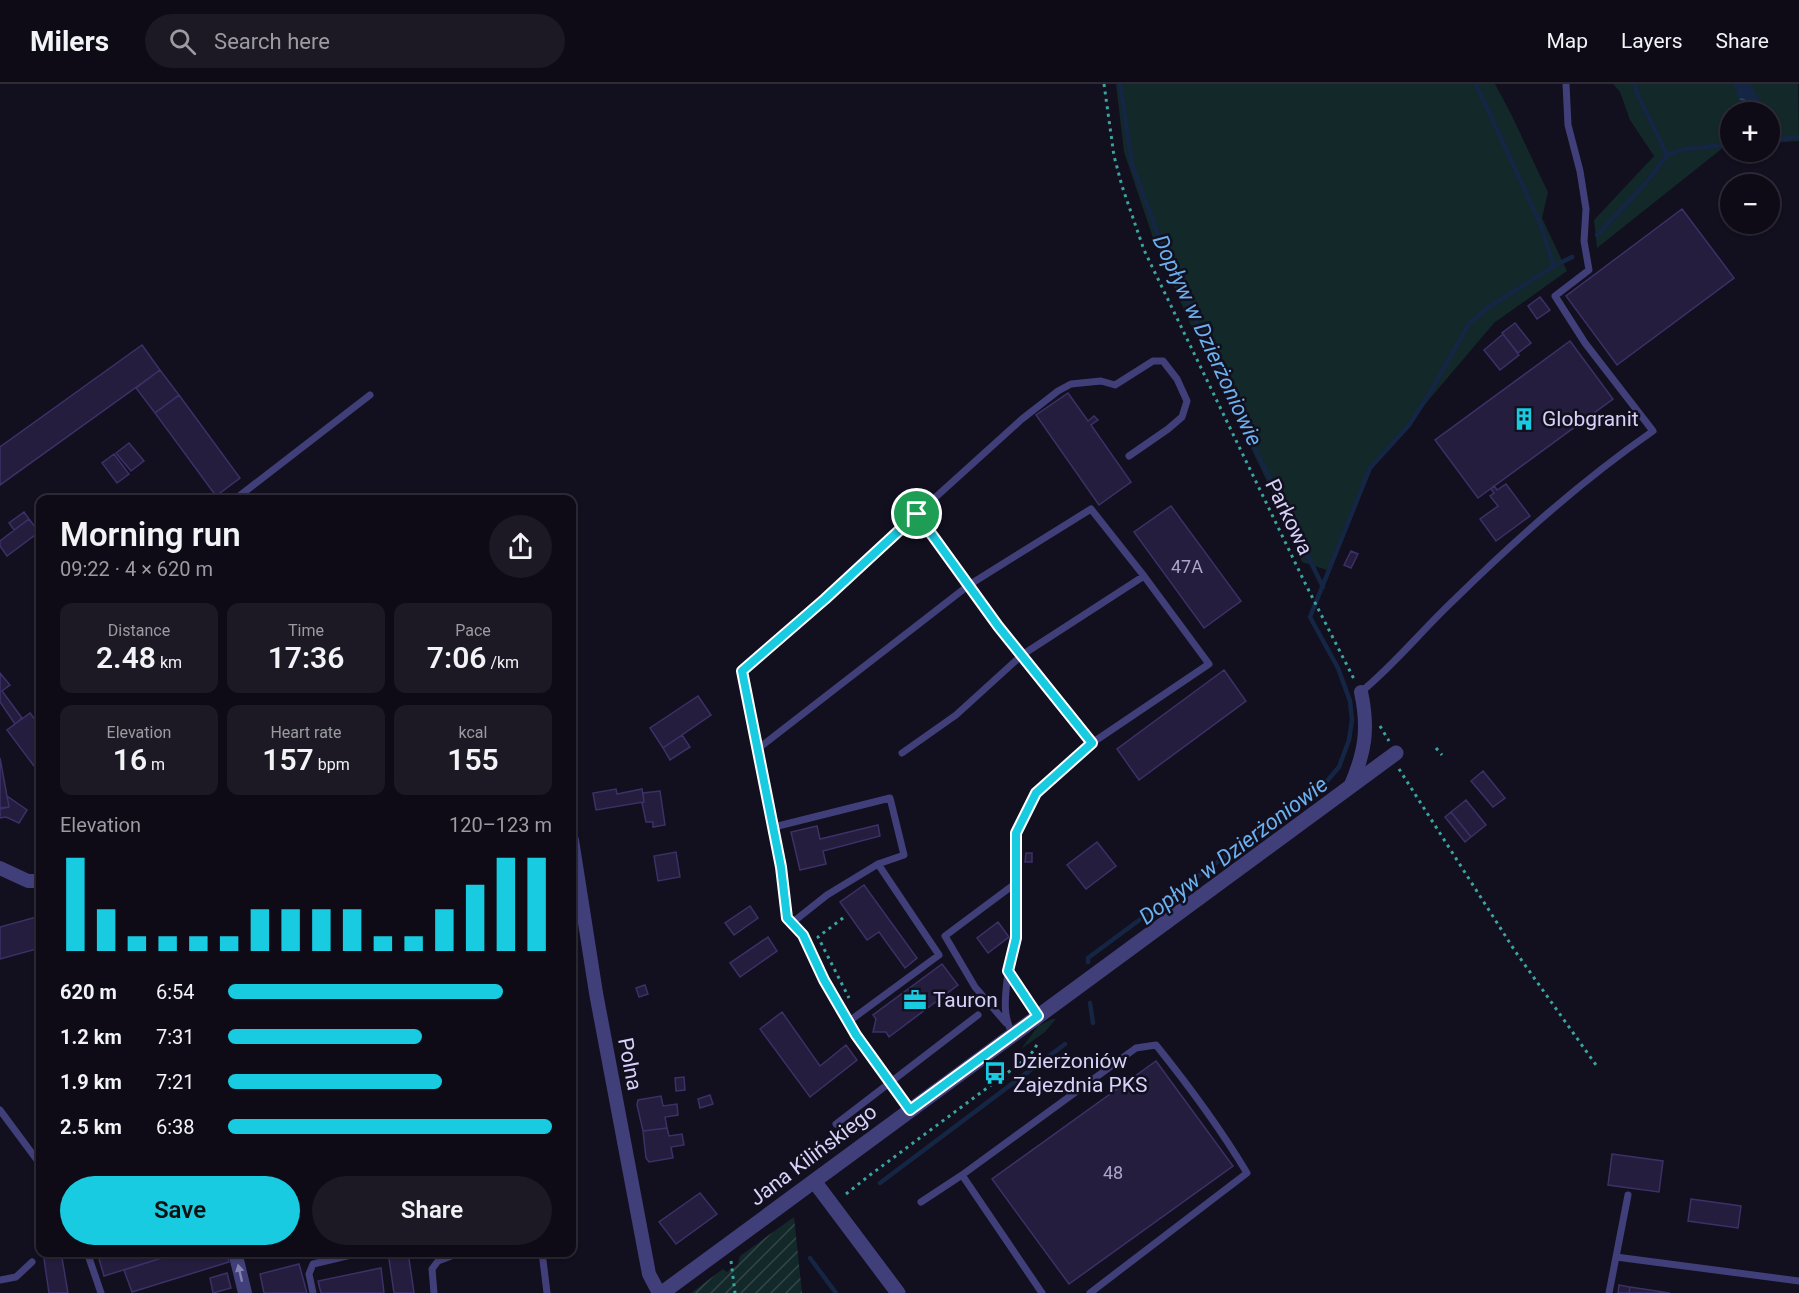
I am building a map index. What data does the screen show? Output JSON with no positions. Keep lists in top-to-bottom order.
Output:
{
  "streets": {
    "street": ["Polna", "Jana Kilińskiego"],
    "path": ["Parkowa"]
  },
  "crossings": [
    ["Polna", "Jana Kilińskiego"]
  ],
  "water": ["Dopływ w Dzierżoniowie"],
  "places": {
    "building": ["Globgranit"],
    "office": ["Tauron"],
    "bus stop": ["Dzierżoniów Zajezdnia PKS"]
  },
  "house_numbers": ["47A", "48"],
  "page": {
    "header": "Milers",
    "search": "Search here",
    "nav": ["Map", "Layers", "Share"],
    "map_buttons": ["+", "−"],
    "heading": ["Morning run", "09:22 · 4 × 620 m"],
    "stats": [
      ["Distance", "2.48 km"],
      ["Time", "17:36"],
      ["Pace", "7:06 /km"],
      ["Elevation", "16 m"],
      ["Heart rate", "157 bpm"],
      ["kcal", "155"]
    ],
    "chart": ["Elevation", "120–123 m"],
    "list": [
      {
        "name": "620 m",
        "note": "6:54"
      },
      {
        "name": "1.2 km",
        "note": "7:31"
      },
      {
        "name": "1.9 km",
        "note": "7:21"
      },
      {
        "name": "2.5 km",
        "note": "6:38"
      }
    ],
    "buttons": ["Save", "Share"]
  }
}
